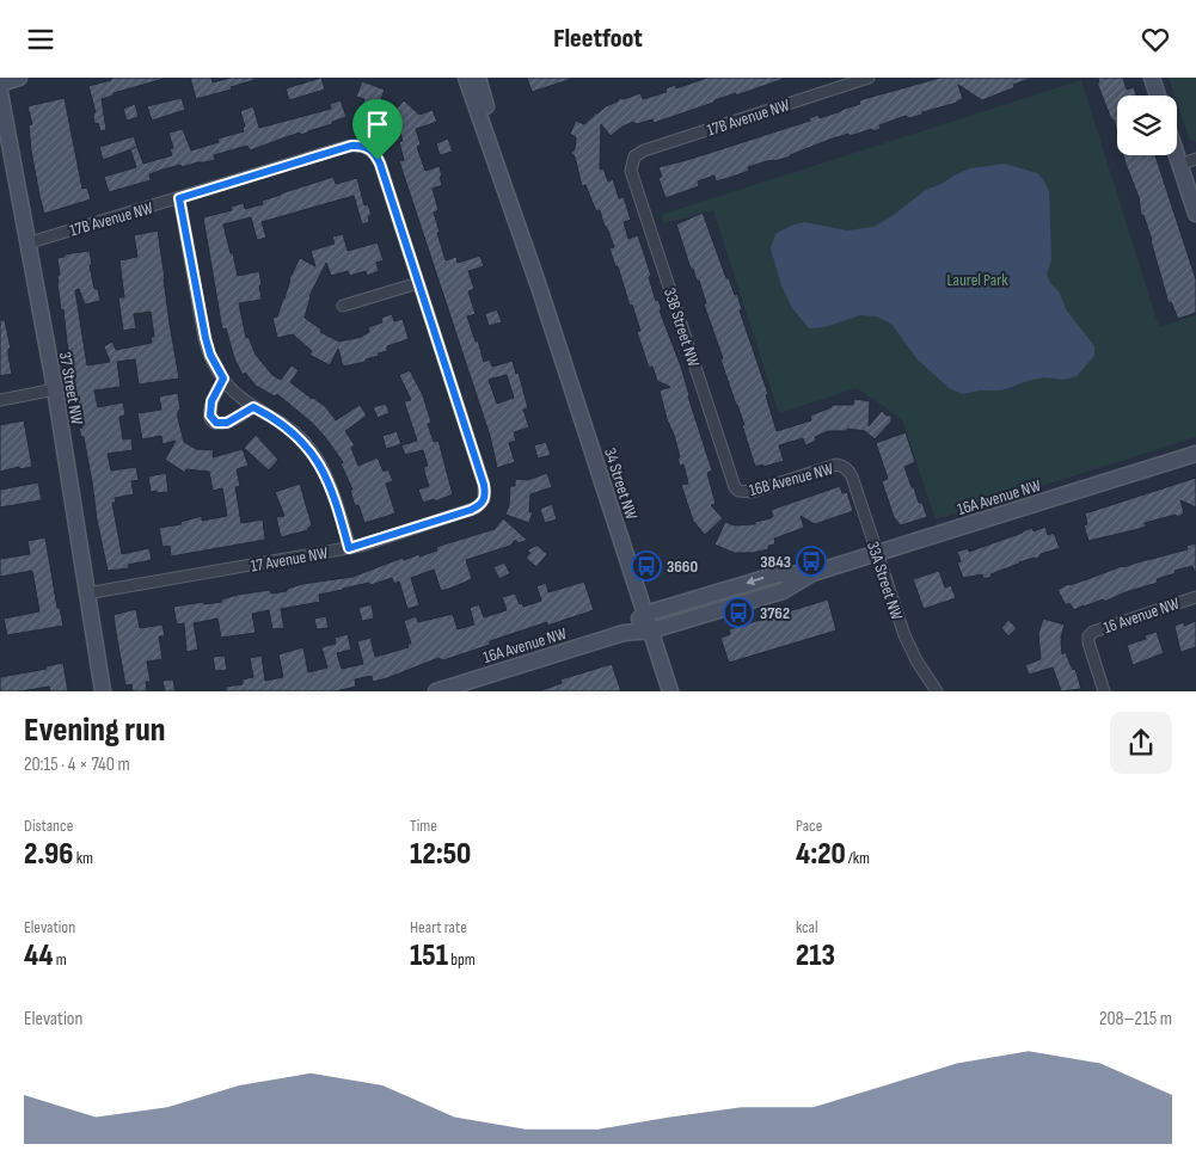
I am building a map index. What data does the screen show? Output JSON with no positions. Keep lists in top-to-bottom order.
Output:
{
  "streets": {
    "street": [
      "17B Avenue NW",
      "33B Street NW",
      "37 Street NW",
      "16B Avenue NW",
      "34 Street NW",
      "16A Avenue NW",
      "17 Avenue NW",
      "33A Street NW",
      "16 Avenue NW"
    ]
  },
  "crossings": [
    ["17B Avenue NW", "33B Street NW"],
    ["17B Avenue NW", "37 Street NW"],
    ["17B Avenue NW", "17 Avenue NW"],
    ["33B Street NW", "16B Avenue NW"],
    ["37 Street NW", "17 Avenue NW"],
    ["16B Avenue NW", "33A Street NW"],
    ["34 Street NW", "16A Avenue NW"],
    ["16A Avenue NW", "33A Street NW"]
  ],
  "parks": ["Laurel Park"],
  "places": {
    "bus stop": ["3843", "3660", "3762"]
  },
  "page": {
    "header": "Fleetfoot",
    "heading": ["Evening run", "20:15 · 4 × 740 m"],
    "stats": [
      ["Distance", "2.96 km"],
      ["Time", "12:50"],
      ["Pace", "4:20 /km"],
      ["Elevation", "44 m"],
      ["Heart rate", "151 bpm"],
      ["kcal", "213"]
    ],
    "chart": ["Elevation", "208–215 m"]
  }
}
